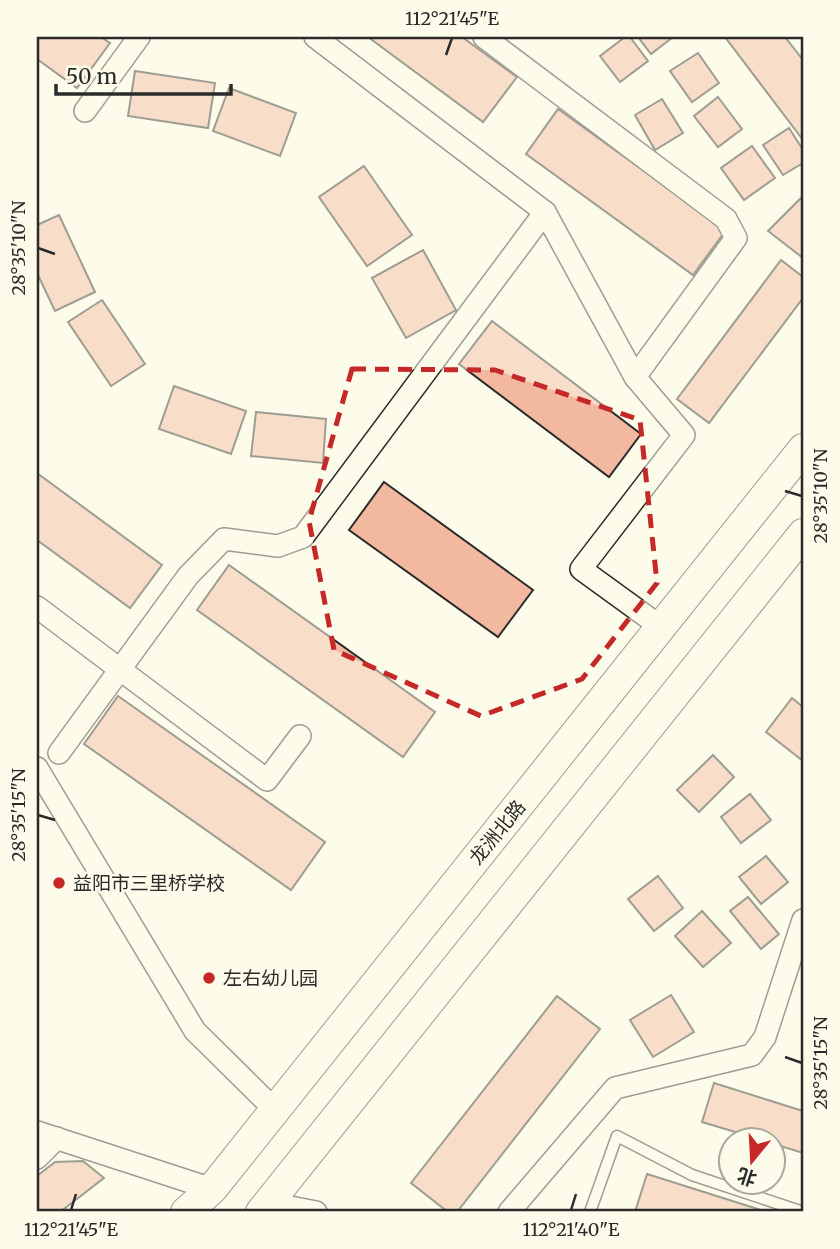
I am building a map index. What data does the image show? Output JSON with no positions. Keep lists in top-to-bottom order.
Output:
{
  "streets": {
    "main road": ["龙洲北路"]
  },
  "places": ["益阳市三里桥学校", "左右幼儿园"],
  "scale_bar": "50 m",
  "north": "bottom",
  "coordinates": [
    "112°21'45\"E",
    "28°35'10\"N",
    "28°35'15\"N",
    "112°21'40\"E"
  ]
}
